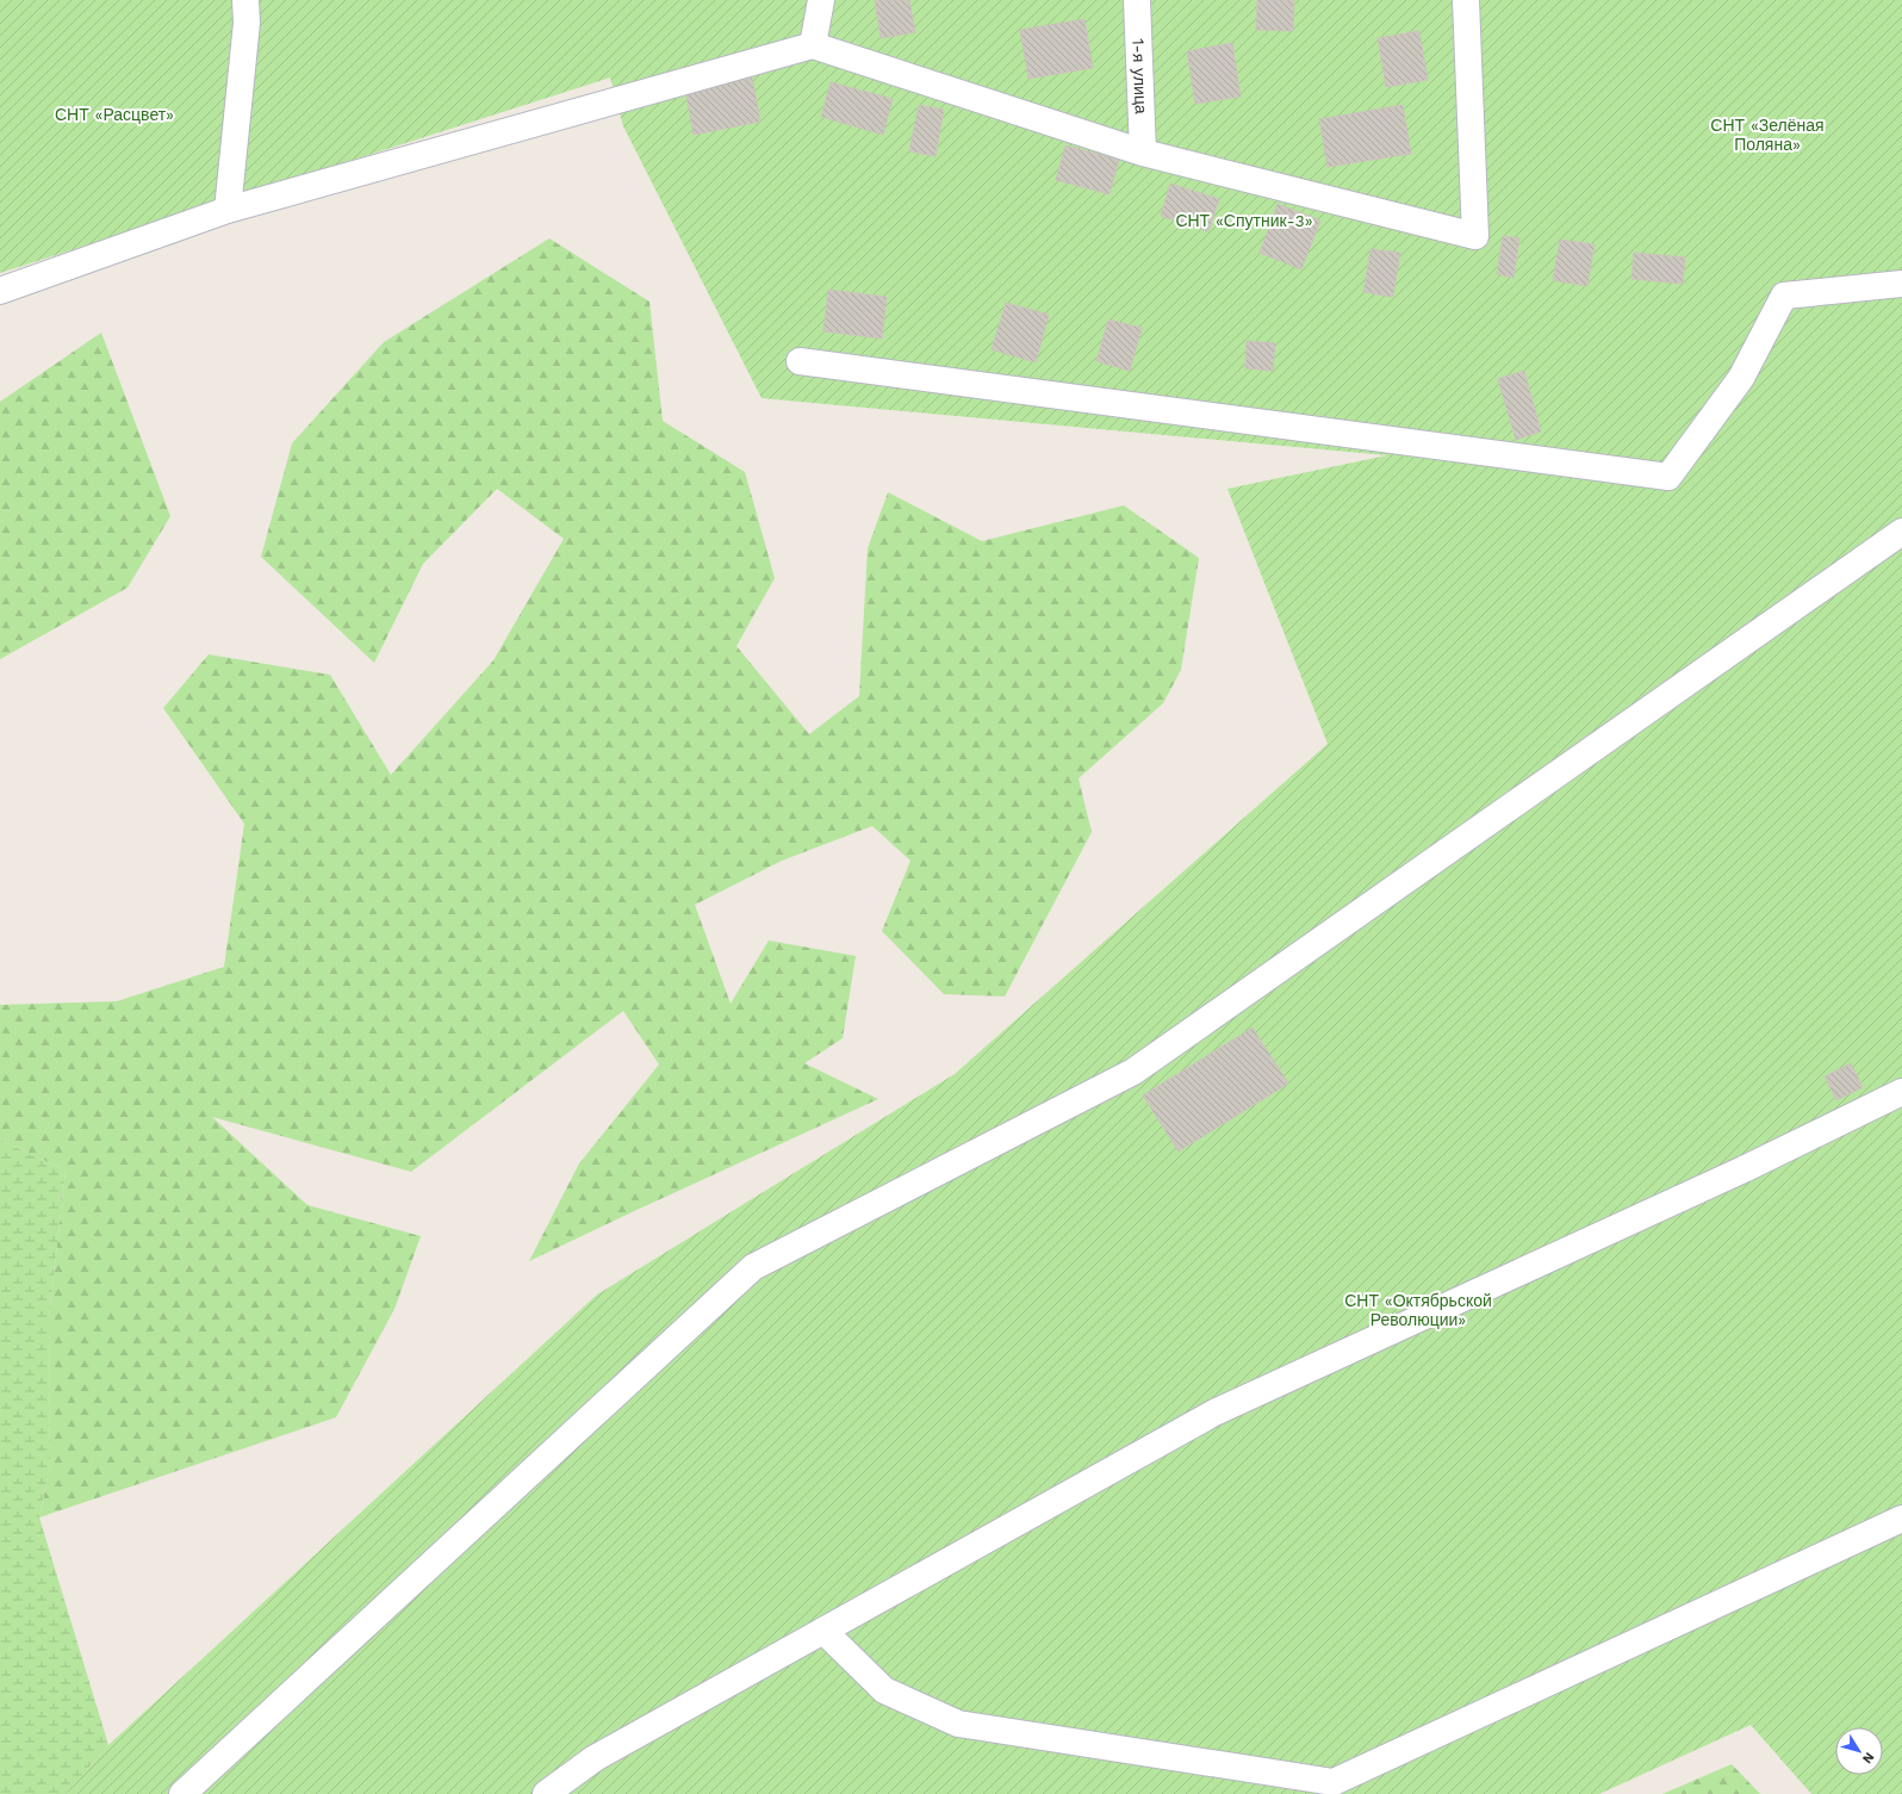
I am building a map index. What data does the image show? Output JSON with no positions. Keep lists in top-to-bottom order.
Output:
{
  "streets": {
    "street": ["1-я улица"]
  },
  "parks": [
    "СНТ «Расцвет»",
    "СНТ «Зелёная Поляна»",
    "СНТ «Спутник-3»",
    "СНТ «Октябрьской Революции»"
  ],
  "north": "bottom right"
}
